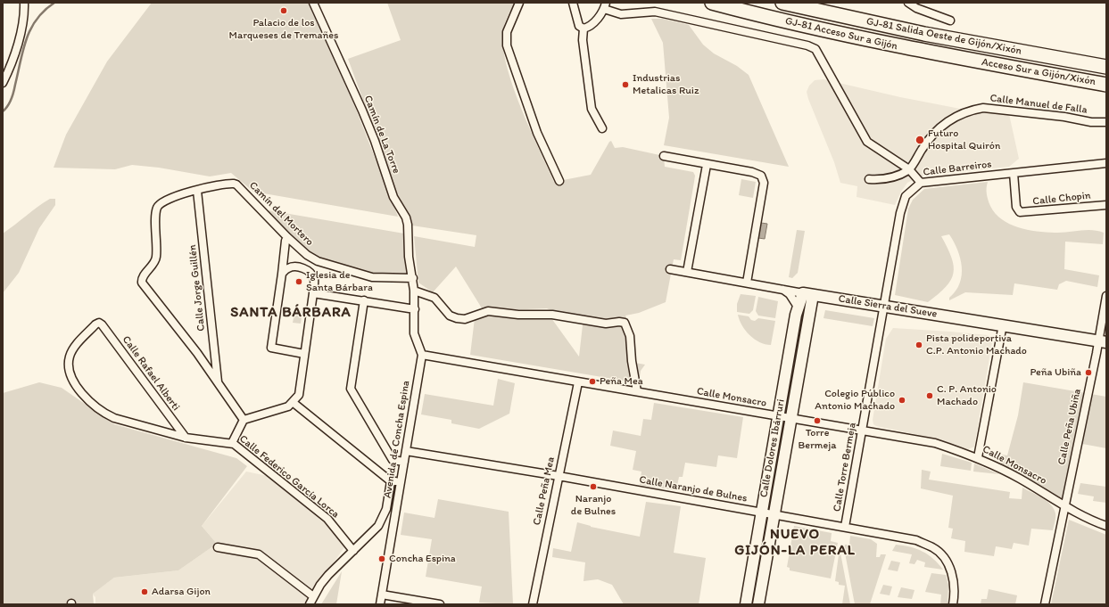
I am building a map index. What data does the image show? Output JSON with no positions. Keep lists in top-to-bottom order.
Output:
{
  "streets": {
    "highway": ["GJ-81 Acceso Sur a Gijón", "GJ-81 Salida Oeste de Gijón/Xixón", "Acceso Sur a Gijón/Xixón"],
    "street": [
      "Calle Manuel de Falla",
      "Camín de La Torre",
      "Calle Barreiros",
      "Calle Chopin",
      "Camín del Mortero",
      "Calle Jorge Guillén",
      "Calle Sierra del Sueve",
      "Calle Rafael Alberti",
      "Calle Monsacro",
      "Calle Peña Ubiña",
      "Avenida de Concha Espina",
      "Calle Dolores Ibárruri",
      "Calle Torre Bermeja",
      "Calle Federico García Lorca",
      "Calle Naranjo de Bulnes",
      "Calle Peña Mea"
    ]
  },
  "crossings": [
    ["GJ-81 Acceso Sur a Gijón", "Acceso Sur a Gijón/Xixón"],
    ["Camín de La Torre", "Camín del Mortero"],
    ["Camín de La Torre", "Avenida de Concha Espina"],
    ["Calle Barreiros", "Calle Chopin"],
    ["Calle Barreiros", "Calle Sierra del Sueve"],
    ["Calle Barreiros", "Calle Torre Bermeja"],
    ["Camín del Mortero", "Calle Jorge Guillén"],
    ["Camín del Mortero", "Avenida de Concha Espina"],
    ["Calle Sierra del Sueve", "Calle Peña Ubiña"],
    ["Calle Sierra del Sueve", "Calle Dolores Ibárruri"],
    ["Calle Sierra del Sueve", "Calle Torre Bermeja"],
    ["Calle Rafael Alberti", "Calle Federico García Lorca"],
    ["Calle Monsacro", "Calle Peña Ubiña"],
    ["Calle Monsacro", "Avenida de Concha Espina"],
    ["Calle Monsacro", "Calle Dolores Ibárruri"],
    ["Calle Monsacro", "Calle Torre Bermeja"],
    ["Calle Monsacro", "Calle Peña Mea"],
    ["Avenida de Concha Espina", "Calle Naranjo de Bulnes"],
    ["Calle Dolores Ibárruri", "Calle Naranjo de Bulnes"],
    ["Calle Torre Bermeja", "Calle Naranjo de Bulnes"],
    ["Calle Naranjo de Bulnes", "Calle Peña Mea"]
  ],
  "districts": ["SANTA BÁRBARA", "NUEVO GIJÓN-LA PERAL"],
  "places": [
    "Palacio de los Marqueses de Tremañes",
    "Industrias Metalicas Ruiz",
    "Futuro Hospital Quirón",
    "Iglesia de Santa Bárbara",
    "Pista polideportiva C.P. Antonio Machado",
    "Peña Ubiña",
    "Peña Mea",
    "C. P. Antonio Machado",
    "Colegio Público Antonio Machado",
    "Torre Bermeja",
    "Naranjo de Bulnes",
    "Concha Espina",
    "Adarsa Gijon"
  ]
}
